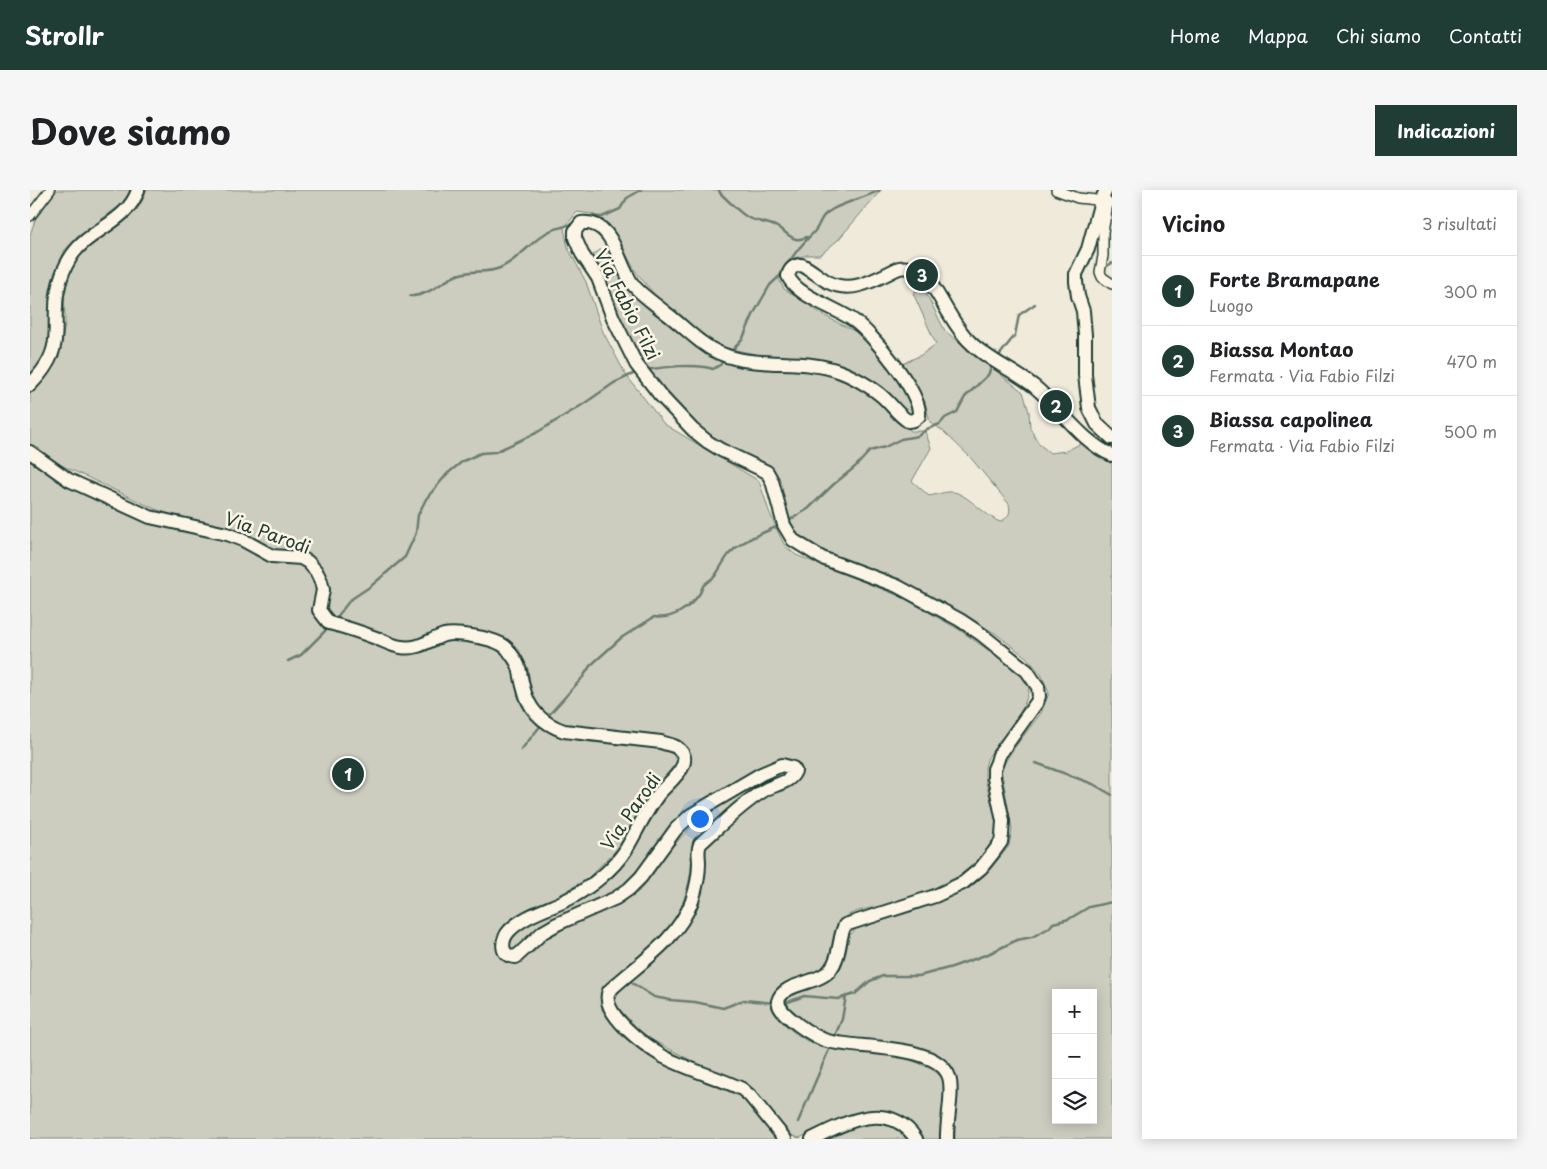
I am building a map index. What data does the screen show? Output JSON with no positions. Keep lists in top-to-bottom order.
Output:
{
  "streets": {
    "street": ["Via Fabio Filzi", "Via Parodi"]
  },
  "page": {
    "header": "Strollr",
    "nav": [
      "Home",
      "Mappa",
      "Chi siamo",
      "Contatti"
    ],
    "title": "Dove siamo",
    "buttons": "Indicazioni",
    "heading": ["Vicino", "3 risultati"],
    "list": [
      {
        "mark": "1",
        "name": "Forte Bramapane",
        "note": "Luogo",
        "value": "300 m"
      },
      {
        "mark": "2",
        "name": "Biassa Montao",
        "note": "Fermata · Via Fabio Filzi",
        "value": "470 m"
      },
      {
        "mark": "3",
        "name": "Biassa capolinea",
        "note": "Fermata · Via Fabio Filzi",
        "value": "500 m"
      }
    ],
    "pins": ["3", "2", "1"],
    "map_buttons": ["+", "−"]
  }
}
